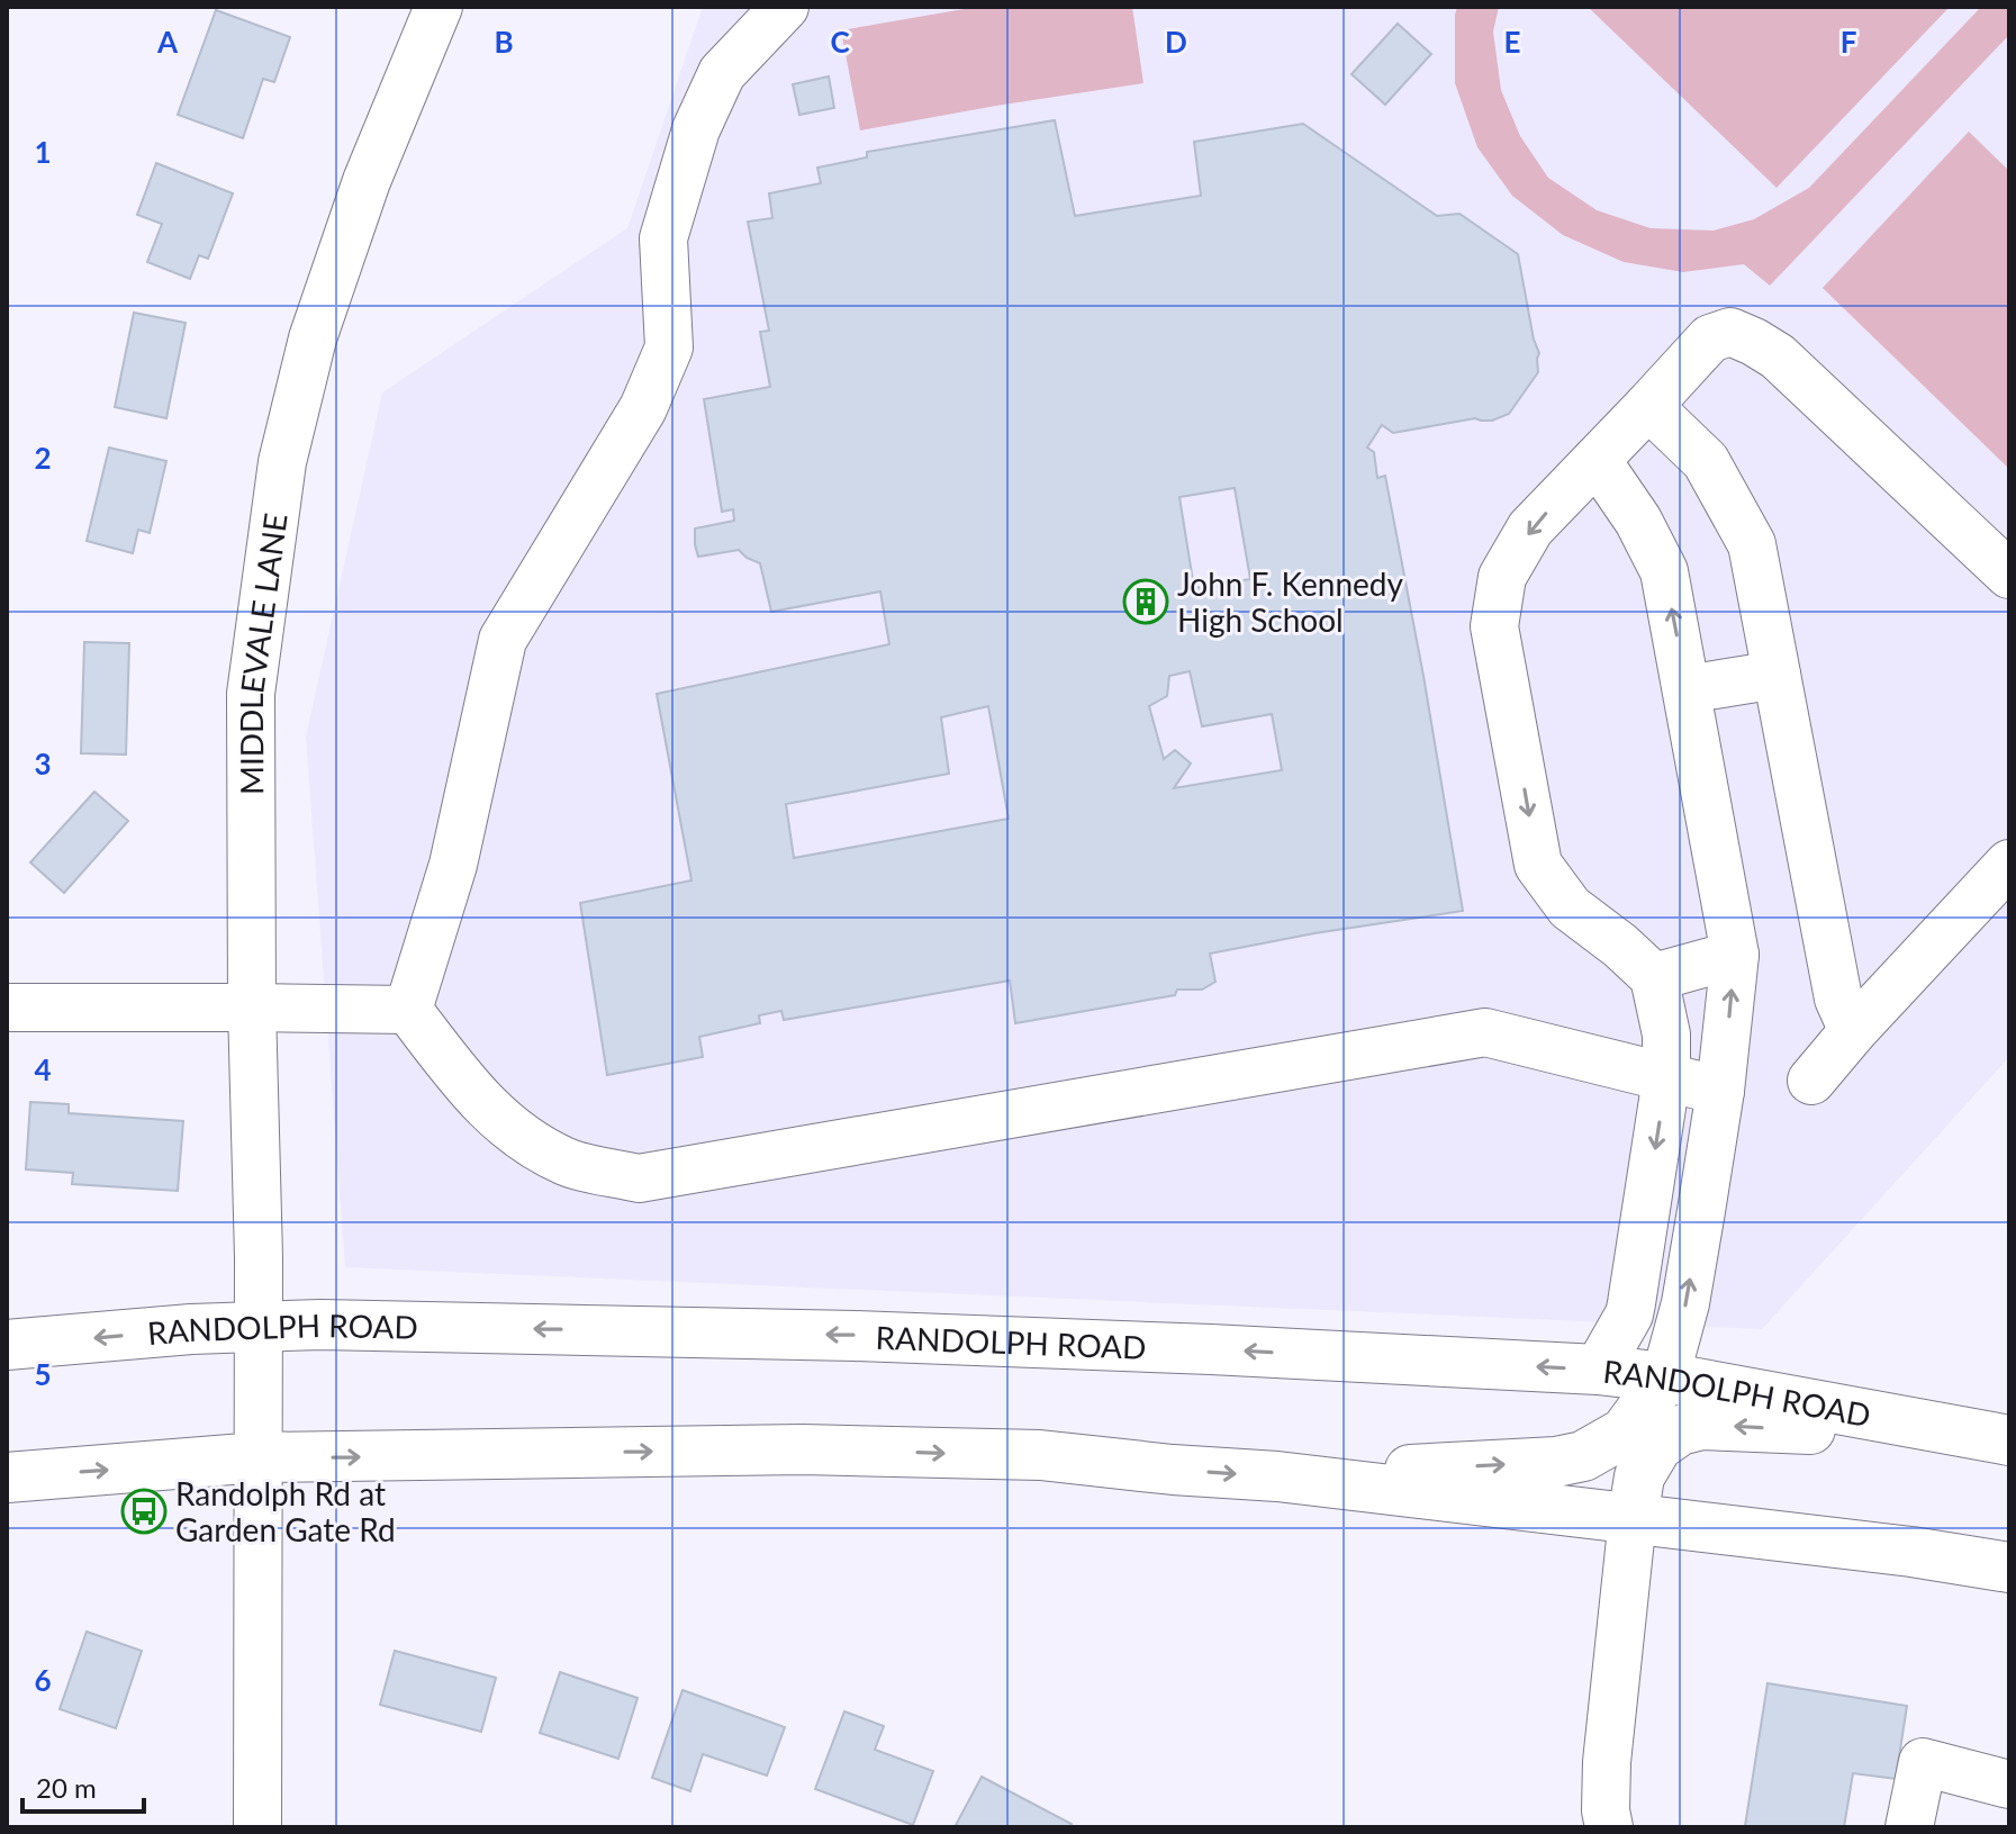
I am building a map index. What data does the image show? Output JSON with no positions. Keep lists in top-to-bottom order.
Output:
{
  "streets": {
    "main road": ["RANDOLPH ROAD"],
    "street": ["MIDDLEVALE LANE"]
  },
  "crossings": [
    ["MIDDLEVALE LANE", "RANDOLPH ROAD"]
  ],
  "places": {
    "building": ["John F. Kennedy High School"],
    "bus stop": ["Randolph Rd at Garden Gate Rd"]
  },
  "scale_bar": "20 m",
  "grid": {
    "columns": [
      "A",
      "B",
      "C",
      "D",
      "E",
      "F"
    ],
    "rows": [
      "1",
      "2",
      "3",
      "4",
      "5",
      "6"
    ]
  }
}
